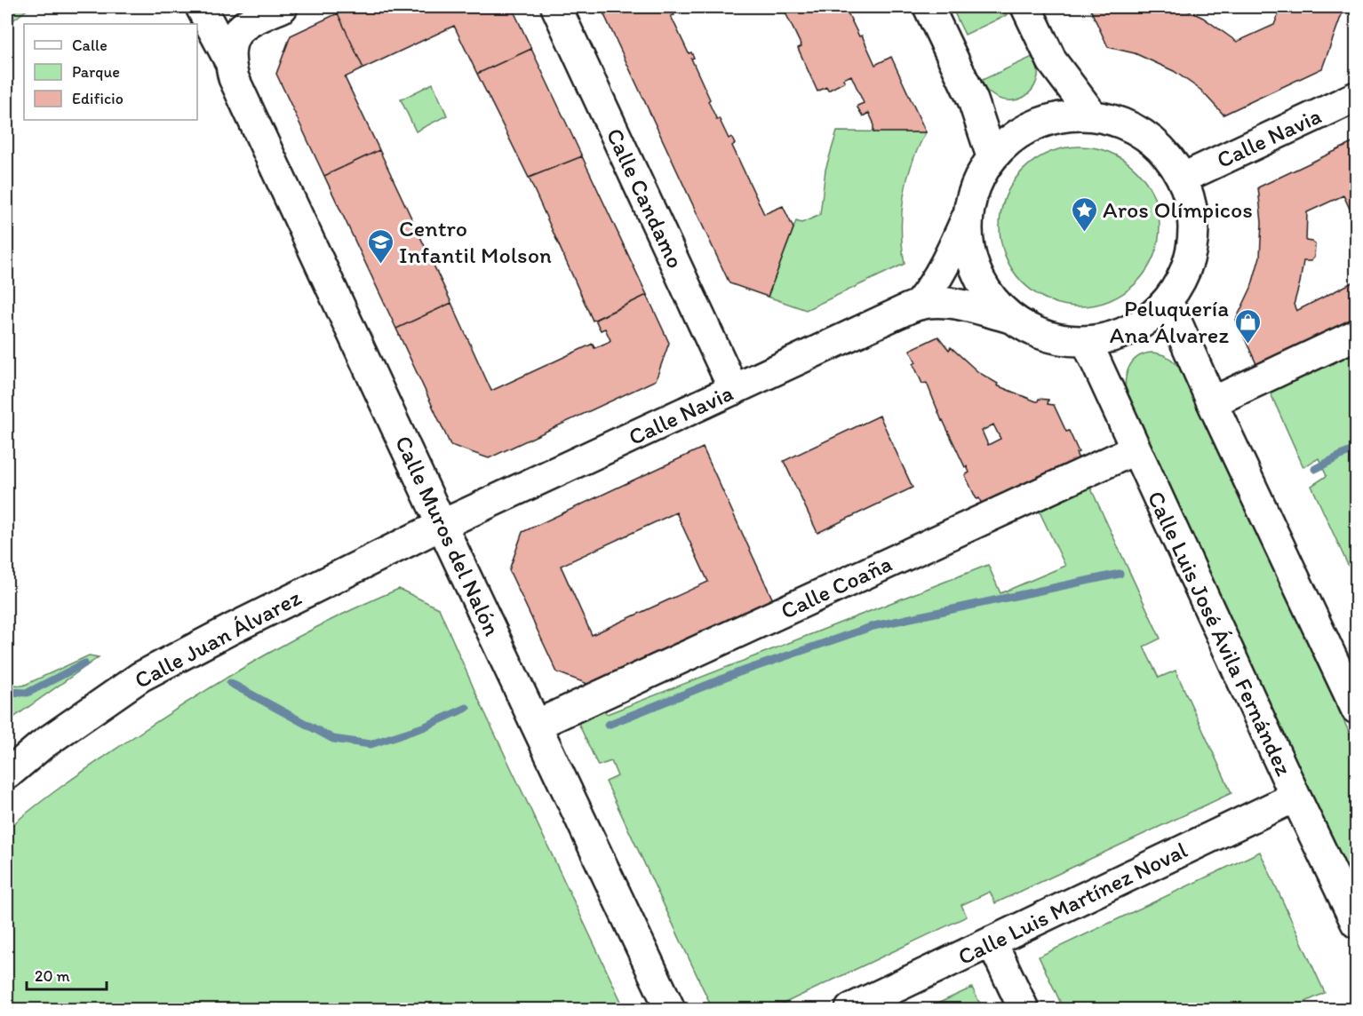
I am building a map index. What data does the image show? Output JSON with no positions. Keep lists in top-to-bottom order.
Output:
{
  "streets": {
    "street": [
      "Calle Navia",
      "Calle Candamo",
      "Calle Muros del Nalón",
      "Calle Coaña",
      "Calle Luis José Ávila Fernández",
      "Calle Juan Álvarez",
      "Calle Luis Martínez Noval"
    ]
  },
  "crossings": [
    ["Calle Navia", "Calle Candamo"],
    ["Calle Navia", "Calle Muros del Nalón"],
    ["Calle Navia", "Calle Juan Álvarez"],
    ["Calle Muros del Nalón", "Calle Coaña"],
    ["Calle Muros del Nalón", "Calle Juan Álvarez"],
    ["Calle Coaña", "Calle Luis José Ávila Fernández"],
    ["Calle Luis José Ávila Fernández", "Calle Luis Martínez Noval"]
  ],
  "places": {
    "place": ["Aros Olímpicos"],
    "school or university": ["Centro Infantil Molson"],
    "shop": ["Peluquería Ana Álvarez"]
  },
  "legend": ["Calle", "Parque", "Edificio"],
  "scale_bar": "20 m"
}
